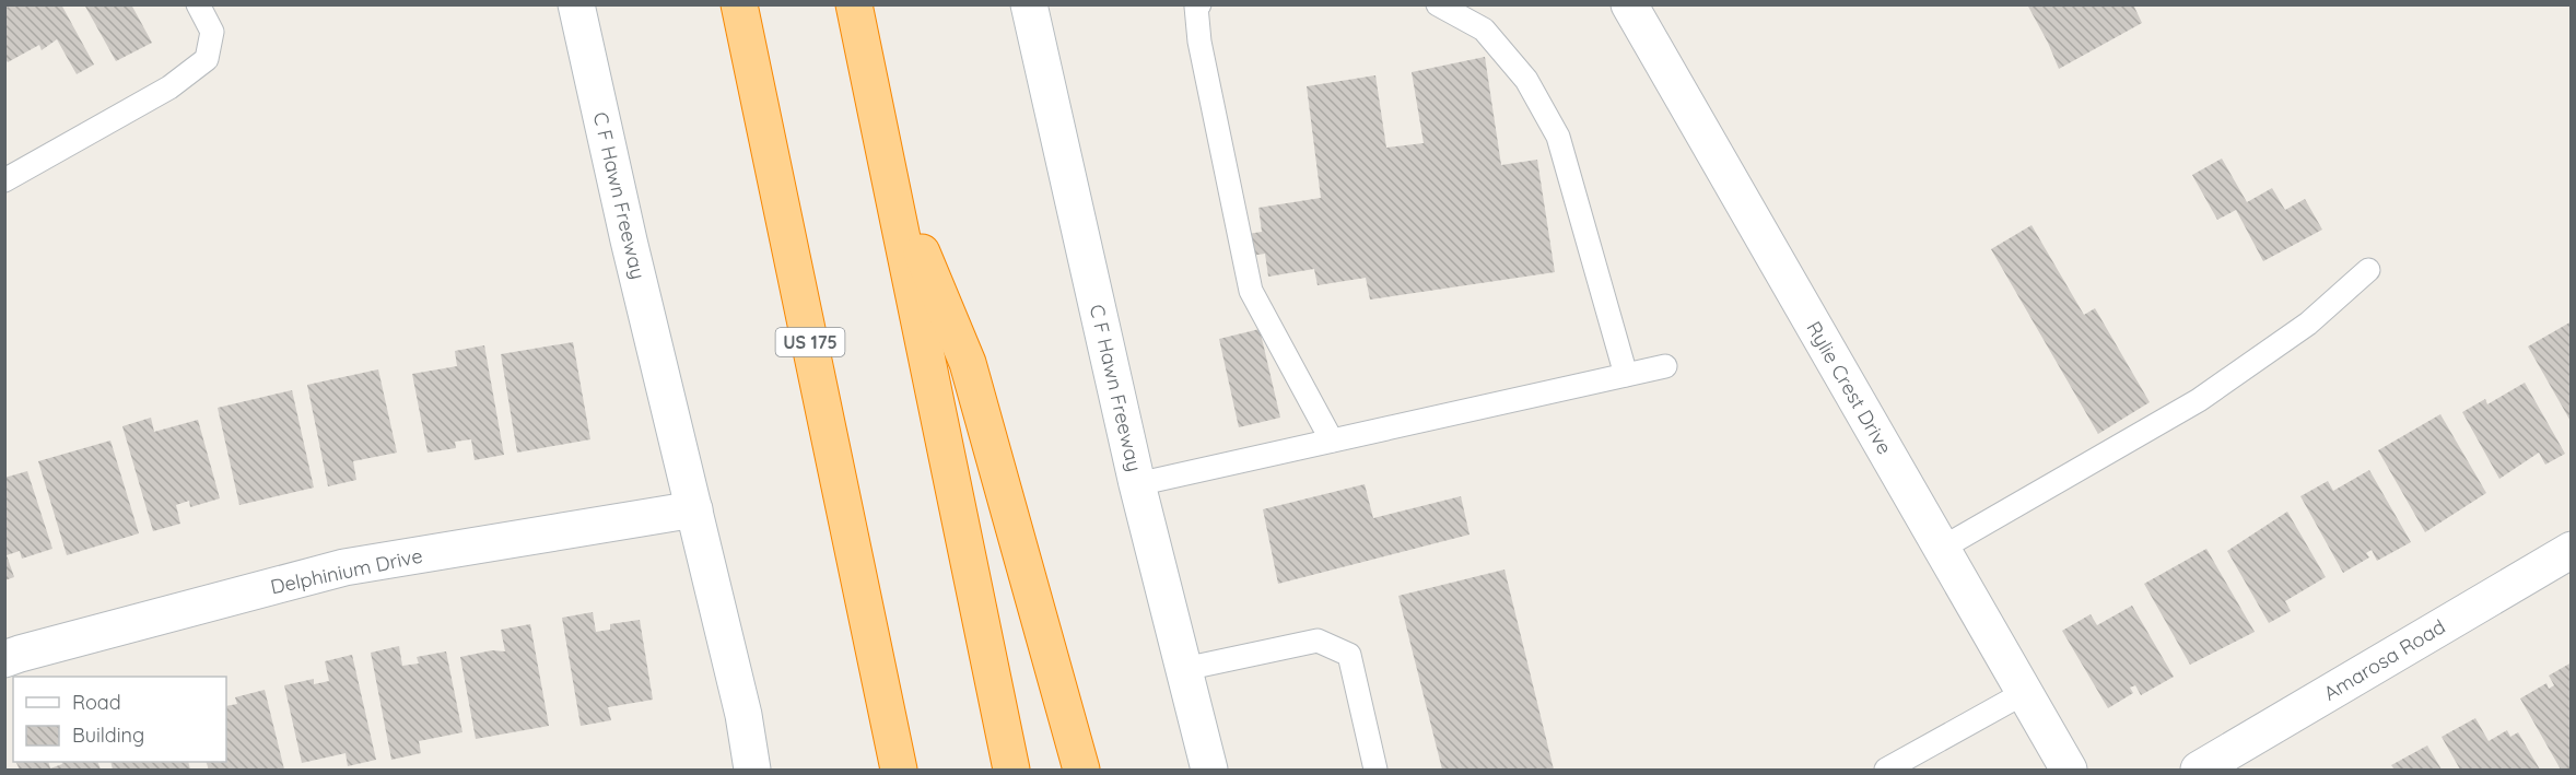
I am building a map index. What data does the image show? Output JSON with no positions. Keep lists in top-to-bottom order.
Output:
{
  "streets": {
    "highway": ["US 175"],
    "street": [
      "C F Hawn Freeway",
      "Rylie Crest Drive",
      "Delphinium Drive",
      "Amarosa Road"
    ]
  },
  "crossings": [
    ["C F Hawn Freeway", "Delphinium Drive"]
  ],
  "legend": ["Road", "Building"]
}
